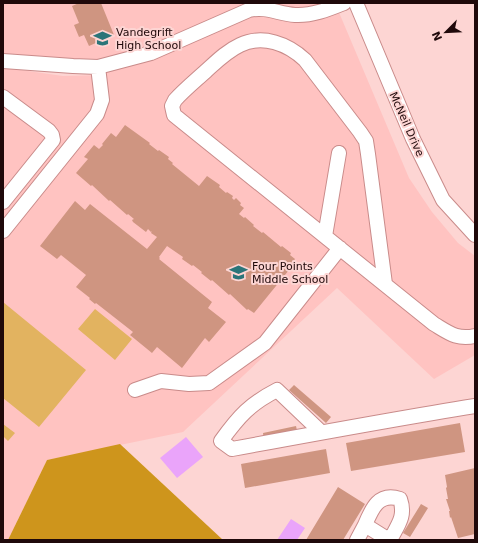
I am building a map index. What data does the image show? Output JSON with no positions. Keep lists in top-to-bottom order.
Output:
{
  "streets": {
    "street": ["McNeil Drive"]
  },
  "places": {
    "school or university": ["Vandegrift High School", "Four Points Middle School"]
  },
  "north": "bottom left"
}
